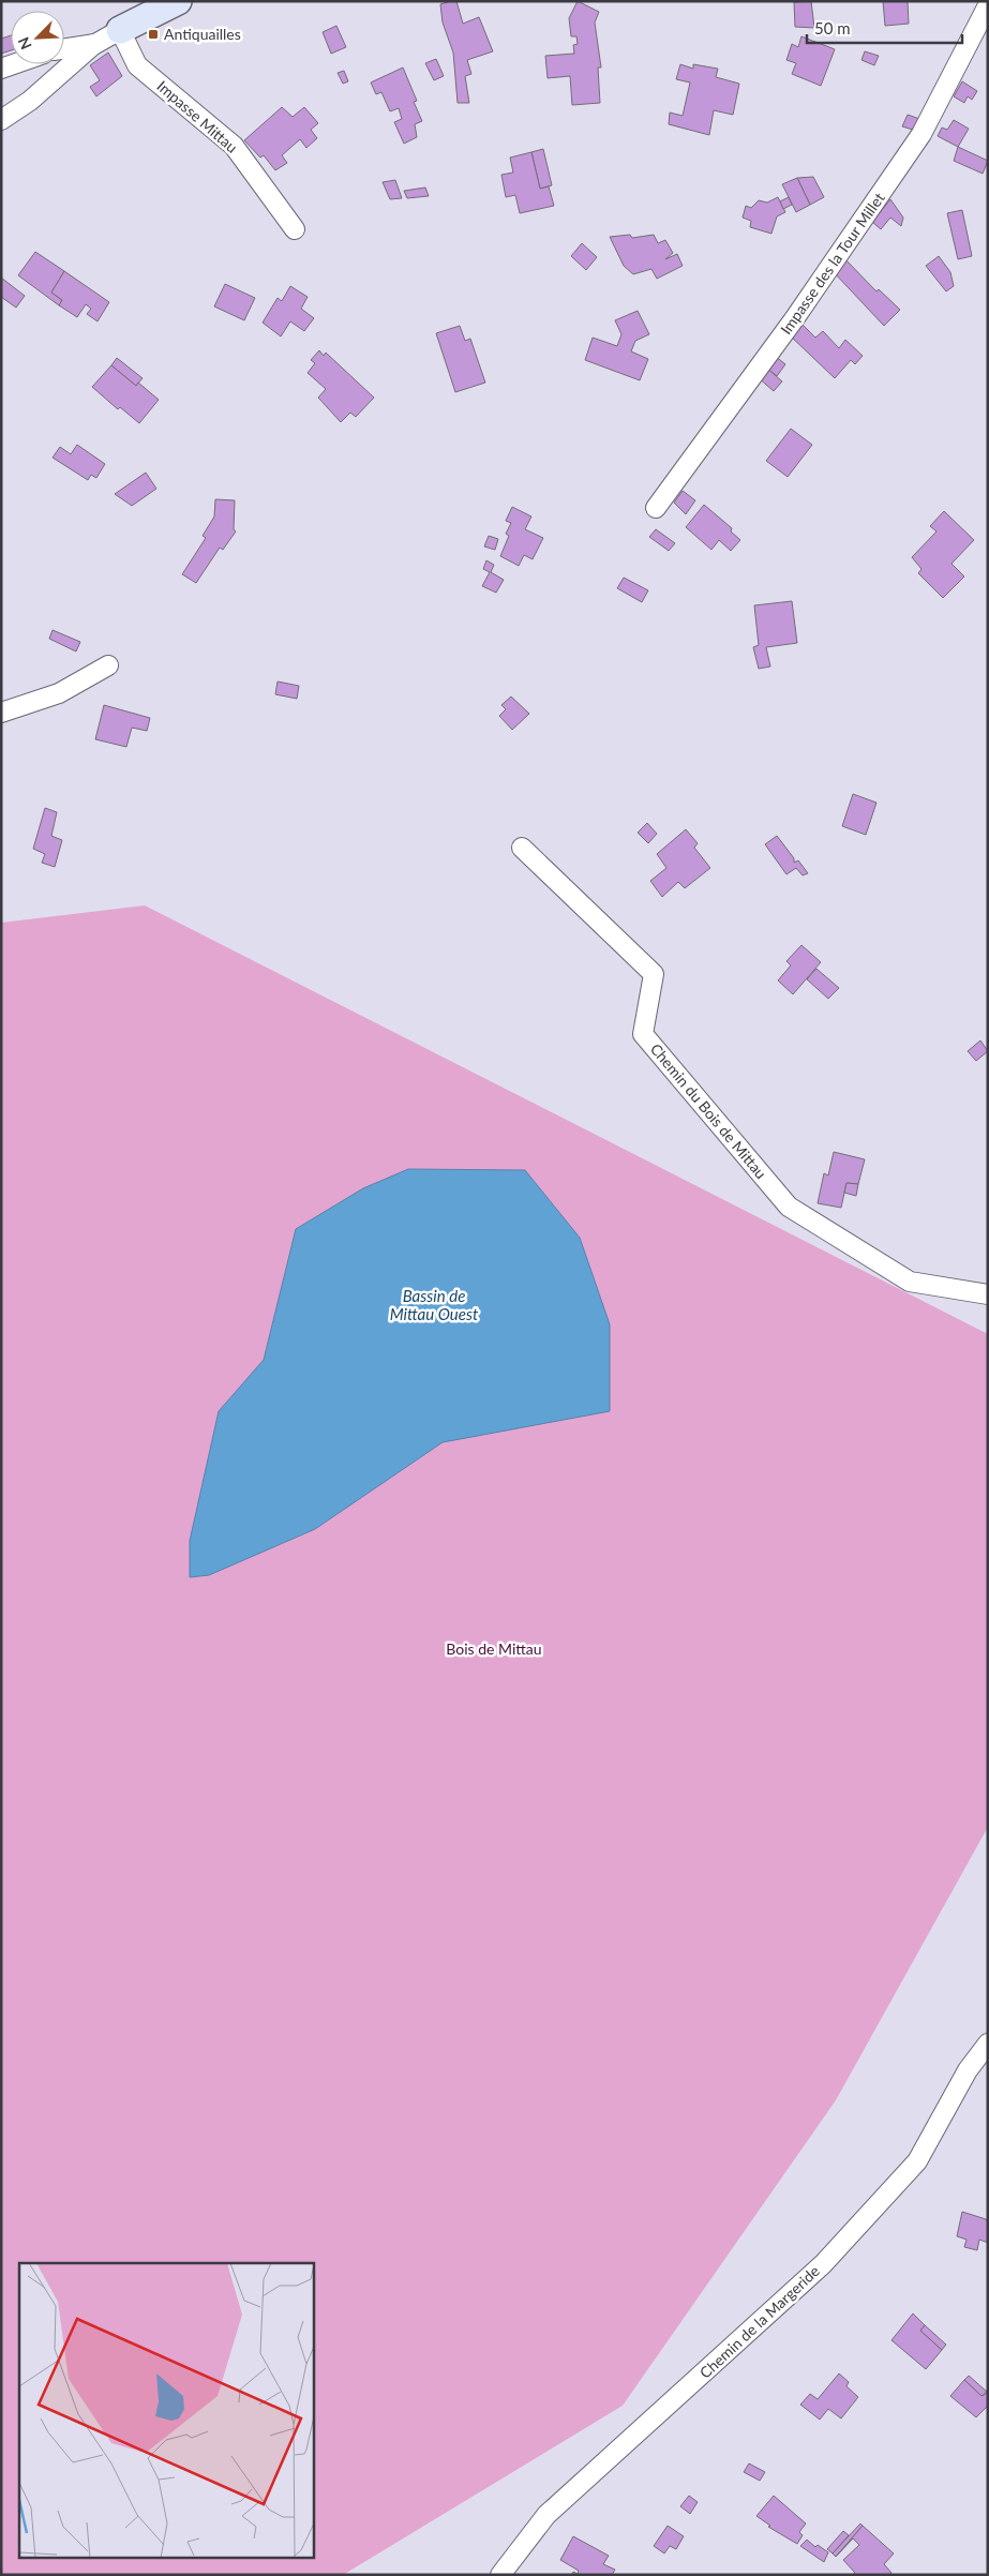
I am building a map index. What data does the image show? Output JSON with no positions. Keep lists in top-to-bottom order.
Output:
{
  "streets": {
    "street": [
      "Impasse Mittau",
      "Impasse des la Tour Millet",
      "Chemin du Bois de Mittau",
      "Chemin de la Margeride"
    ]
  },
  "water": ["Bassin de Mittau Ouest"],
  "parks": ["Bois de Mittau"],
  "places": {
    "transit": ["Antiquailles"]
  },
  "scale_bar": "50 m",
  "north": "bottom left"
}
